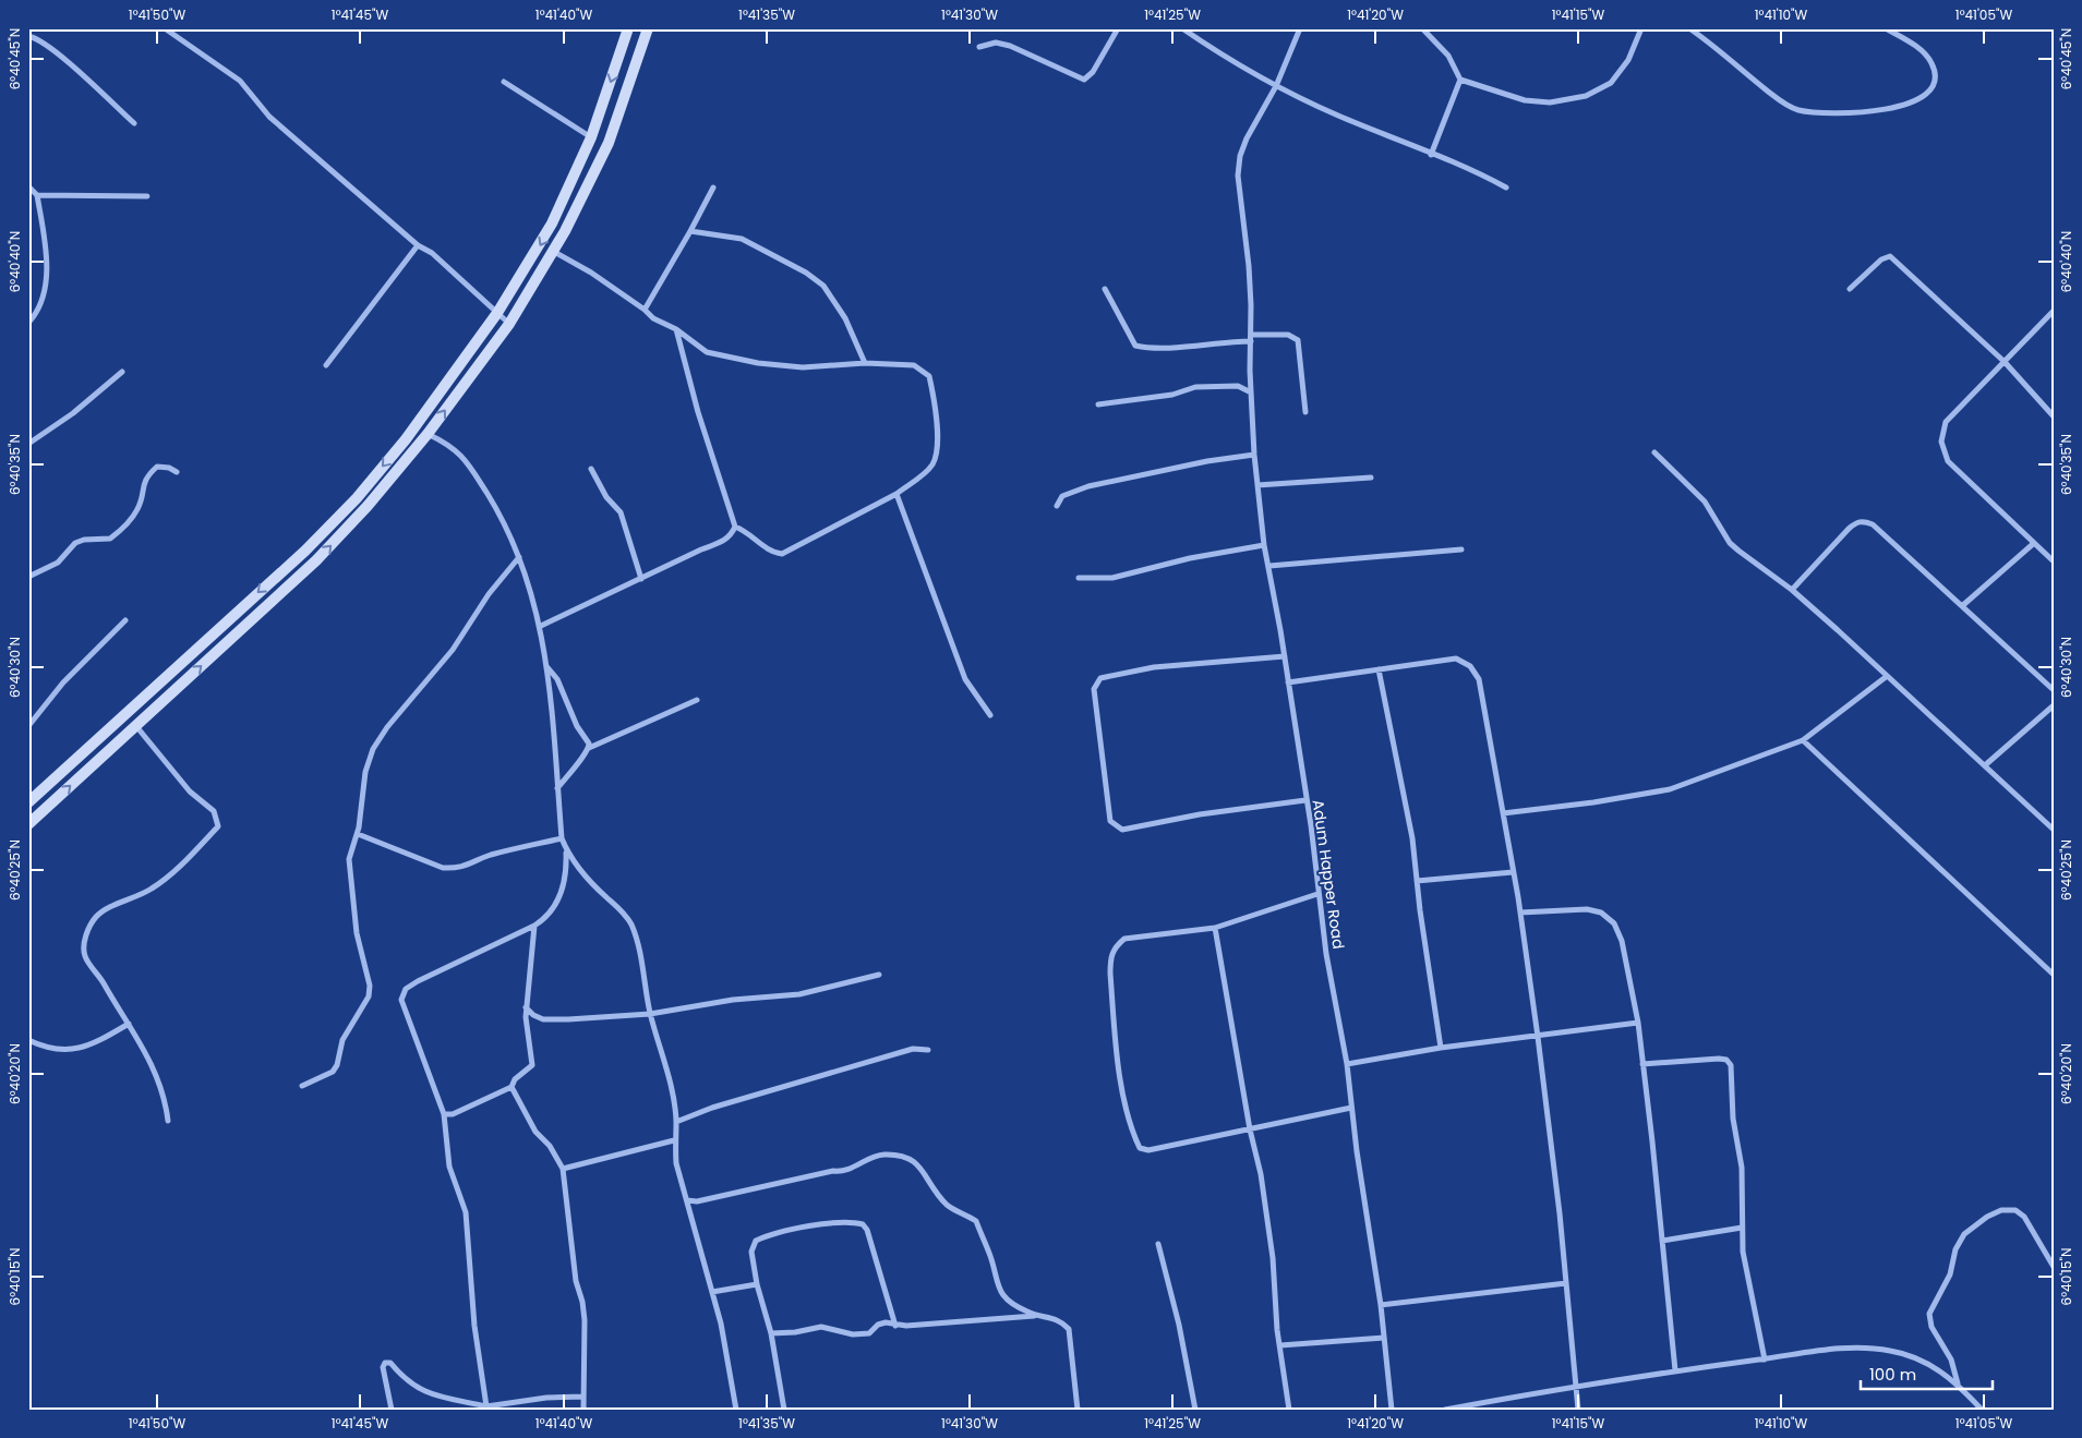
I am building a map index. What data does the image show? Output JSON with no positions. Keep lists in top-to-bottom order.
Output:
{
  "streets": {
    "street": ["Adum Happer Road"]
  },
  "scale_bar": "100 m",
  "coordinates": [
    "1°41'50\"W",
    "1°41'45\"W",
    "1°41'40\"W",
    "1°41'35\"W",
    "1°41'30\"W",
    "1°41'25\"W",
    "1°41'20\"W",
    "1°41'15\"W",
    "1°41'10\"W",
    "1°41'05\"W",
    "6°40'45\"N",
    "6°40'40\"N",
    "6°40'35\"N",
    "6°40'30\"N",
    "6°40'25\"N",
    "6°40'20\"N",
    "6°40'15\"N"
  ]
}
